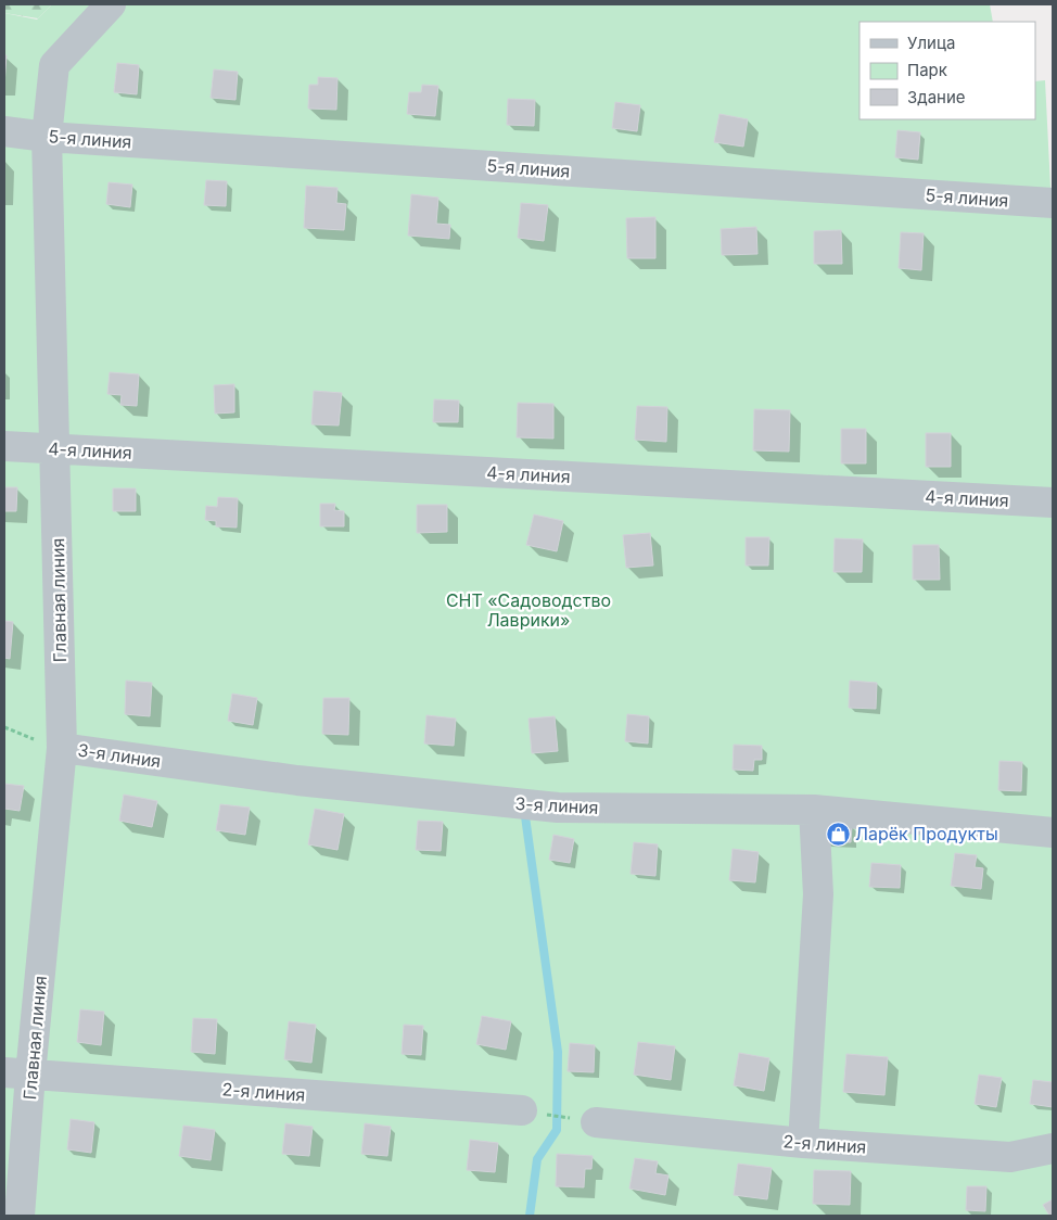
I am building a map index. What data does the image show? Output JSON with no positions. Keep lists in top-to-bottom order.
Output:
{
  "streets": {
    "lane": [
      "5-я линия",
      "4-я линия",
      "Главная линия",
      "3-я линия",
      "2-я линия"
    ]
  },
  "crossings": [
    ["5-я линия", "Главная линия"],
    ["4-я линия", "Главная линия"],
    ["Главная линия", "3-я линия"],
    ["Главная линия", "2-я линия"]
  ],
  "parks": ["СНТ «Садоводство Лаврики»"],
  "places": {
    "shop": ["Ларёк Продукты"]
  },
  "legend": ["Улица", "Парк", "Здание"]
}
